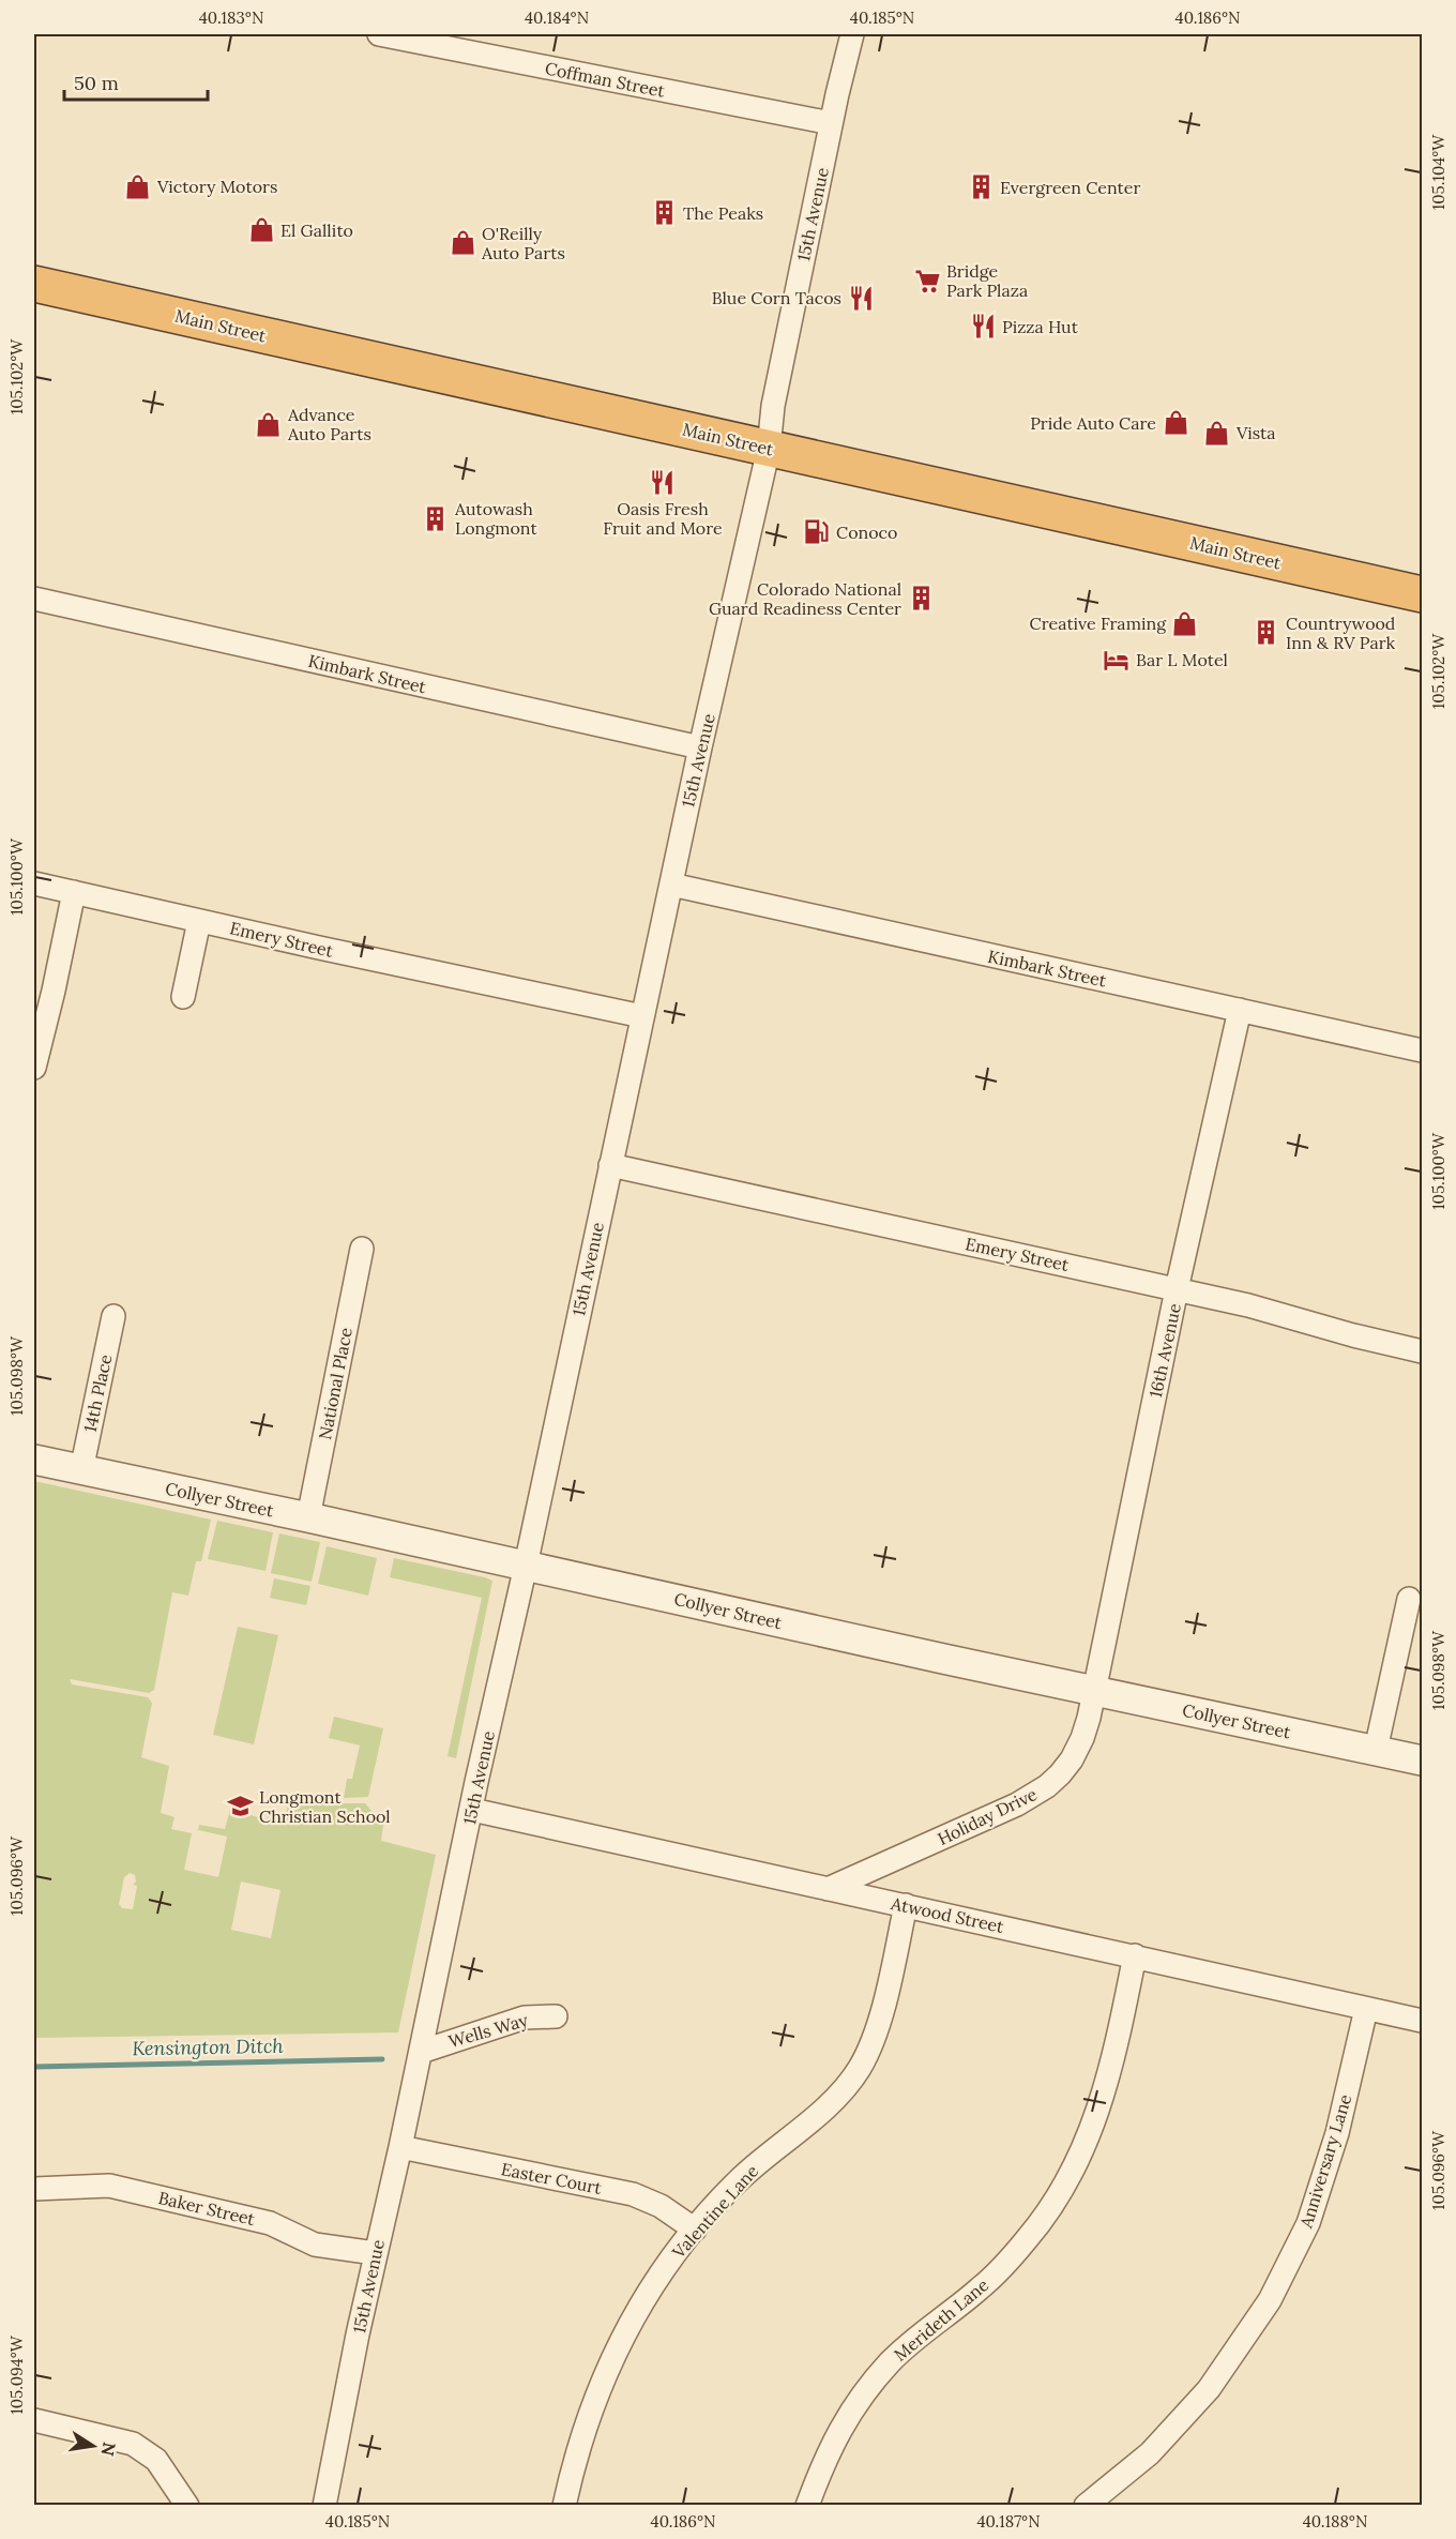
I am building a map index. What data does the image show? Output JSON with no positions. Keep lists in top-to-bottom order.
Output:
{
  "streets": {
    "highway": ["Main Street"],
    "street": [
      "Coffman Street",
      "15th Avenue",
      "Kimbark Street",
      "Emery Street",
      "16th Avenue",
      "National Place",
      "14th Place",
      "Collyer Street",
      "Holiday Drive",
      "Atwood Street",
      "Wells Way",
      "Anniversary Lane",
      "Easter Court",
      "Baker Street",
      "Valentine Lane",
      "Merideth Lane"
    ]
  },
  "crossings": [
    ["Coffman Street", "15th Avenue"],
    ["15th Avenue", "Main Street"],
    ["15th Avenue", "Kimbark Street"],
    ["15th Avenue", "Emery Street"],
    ["15th Avenue", "Collyer Street"],
    ["15th Avenue", "Atwood Street"],
    ["15th Avenue", "Wells Way"],
    ["15th Avenue", "Easter Court"],
    ["15th Avenue", "Baker Street"],
    ["Kimbark Street", "16th Avenue"],
    ["Emery Street", "16th Avenue"],
    ["16th Avenue", "Collyer Street"],
    ["16th Avenue", "Holiday Drive"],
    ["National Place", "Collyer Street"],
    ["14th Place", "Collyer Street"],
    ["Collyer Street", "Holiday Drive"],
    ["Holiday Drive", "Atwood Street"],
    ["Atwood Street", "Anniversary Lane"],
    ["Atwood Street", "Valentine Lane"],
    ["Atwood Street", "Merideth Lane"],
    ["Easter Court", "Valentine Lane"]
  ],
  "water": ["Kensington Ditch"],
  "places": {
    "shop": [
      "Victory Motors",
      "El Gallito",
      "O'Reilly Auto Parts",
      "Pride Auto Care",
      "Advance Auto Parts",
      "Vista",
      "Creative Framing"
    ],
    "building": [
      "Evergreen Center",
      "The Peaks",
      "Autowash Longmont",
      "Colorado National Guard Readiness Center",
      "Countrywood Inn & RV Park"
    ],
    "supermarket": ["Bridge Park Plaza"],
    "restaurant": ["Blue Corn Tacos", "Pizza Hut", "Oasis Fresh Fruit and More"],
    "fuel station": ["Conoco"],
    "hotel": ["Bar L Motel"],
    "school or university": ["Longmont Christian School"]
  },
  "scale_bar": "50 m",
  "north": "right",
  "coordinates": [
    "40.183°N",
    "40.184°N",
    "40.185°N",
    "40.186°N",
    "105.104°W",
    "105.102°W",
    "105.100°W",
    "105.098°W",
    "105.096°W",
    "105.094°W",
    "40.187°N",
    "40.188°N"
  ]
}
